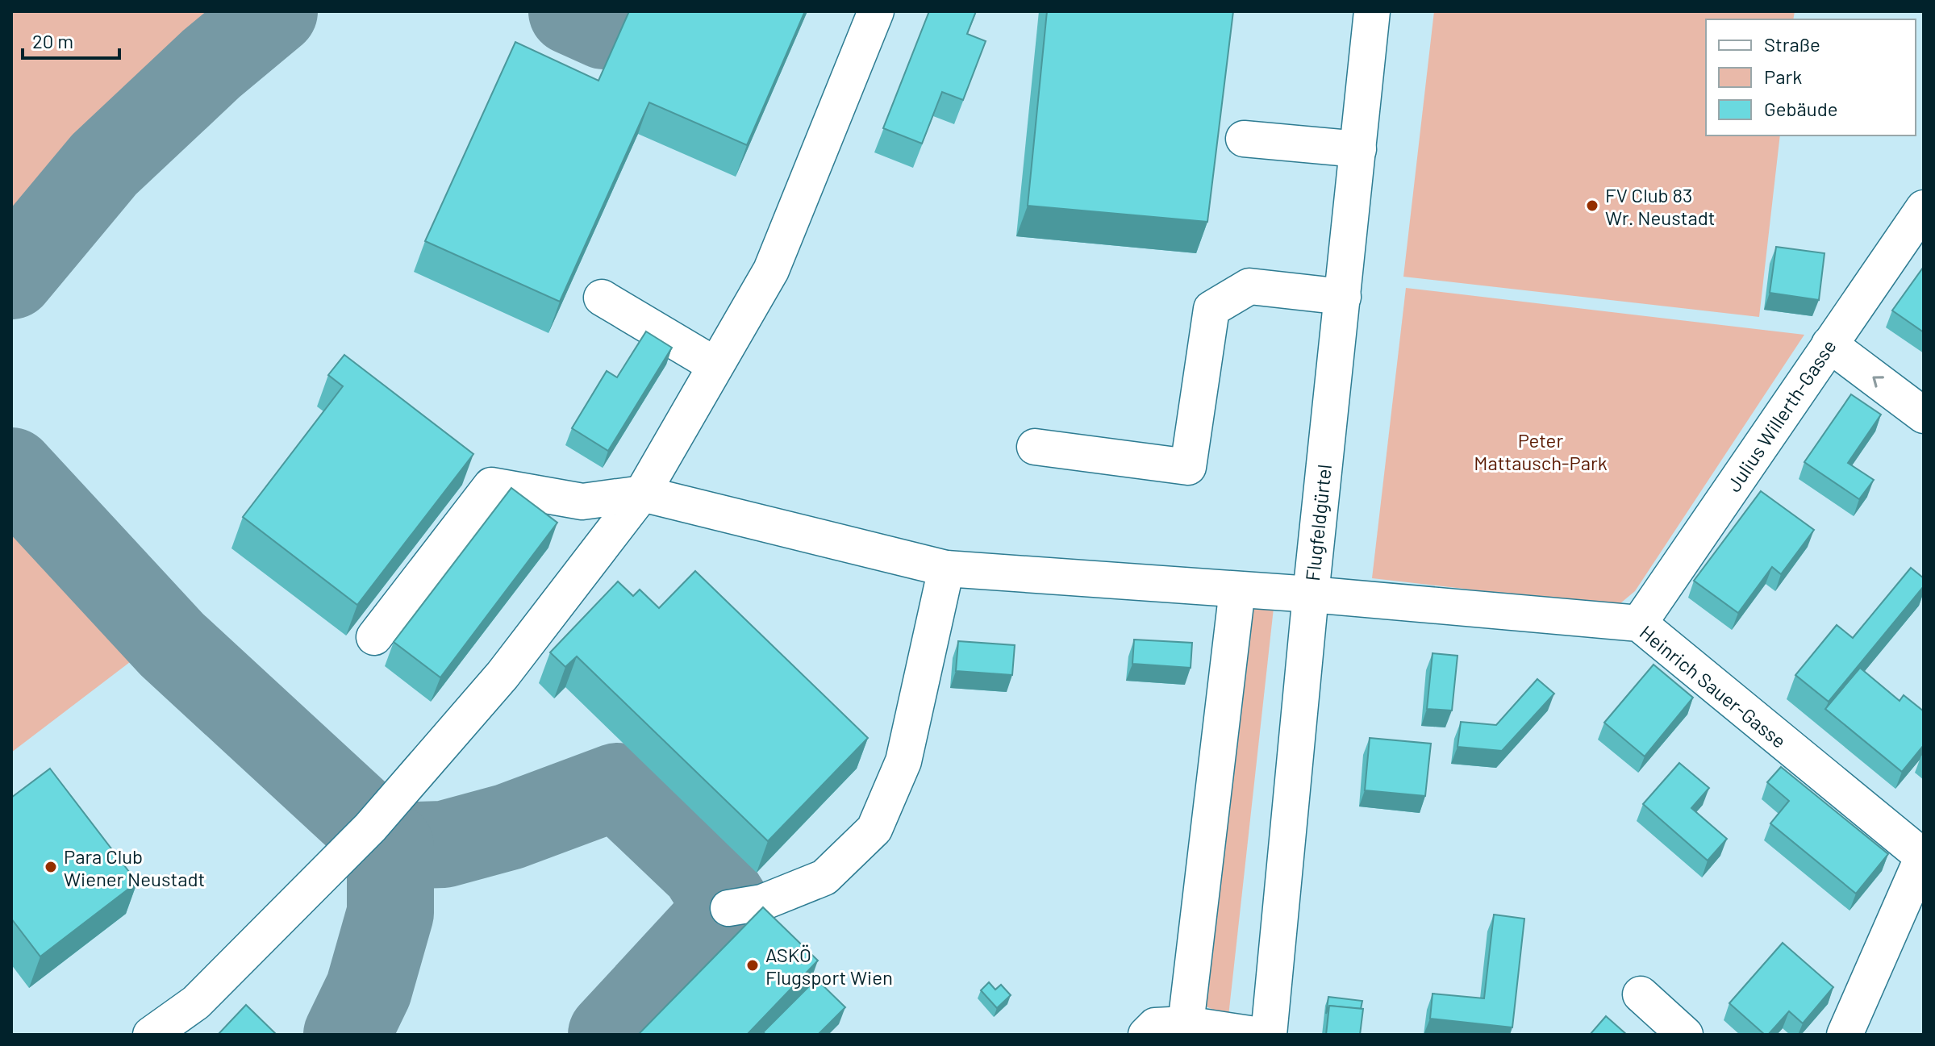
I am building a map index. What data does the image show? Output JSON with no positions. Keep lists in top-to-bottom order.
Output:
{
  "streets": {
    "street": ["Julius Willerth-Gasse", "Flugfeldgürtel", "Heinrich Sauer-Gasse"]
  },
  "crossings": [
    ["Julius Willerth-Gasse", "Heinrich Sauer-Gasse"],
    ["Flugfeldgürtel", "Heinrich Sauer-Gasse"]
  ],
  "parks": ["Peter Mattausch-Park"],
  "places": ["FV Club 83 Wr. Neustadt", "Para Club Wiener Neustadt", "ASKÖ Flugsport Wien"],
  "legend": ["Straße", "Park", "Gebäude"],
  "scale_bar": "20 m"
}
